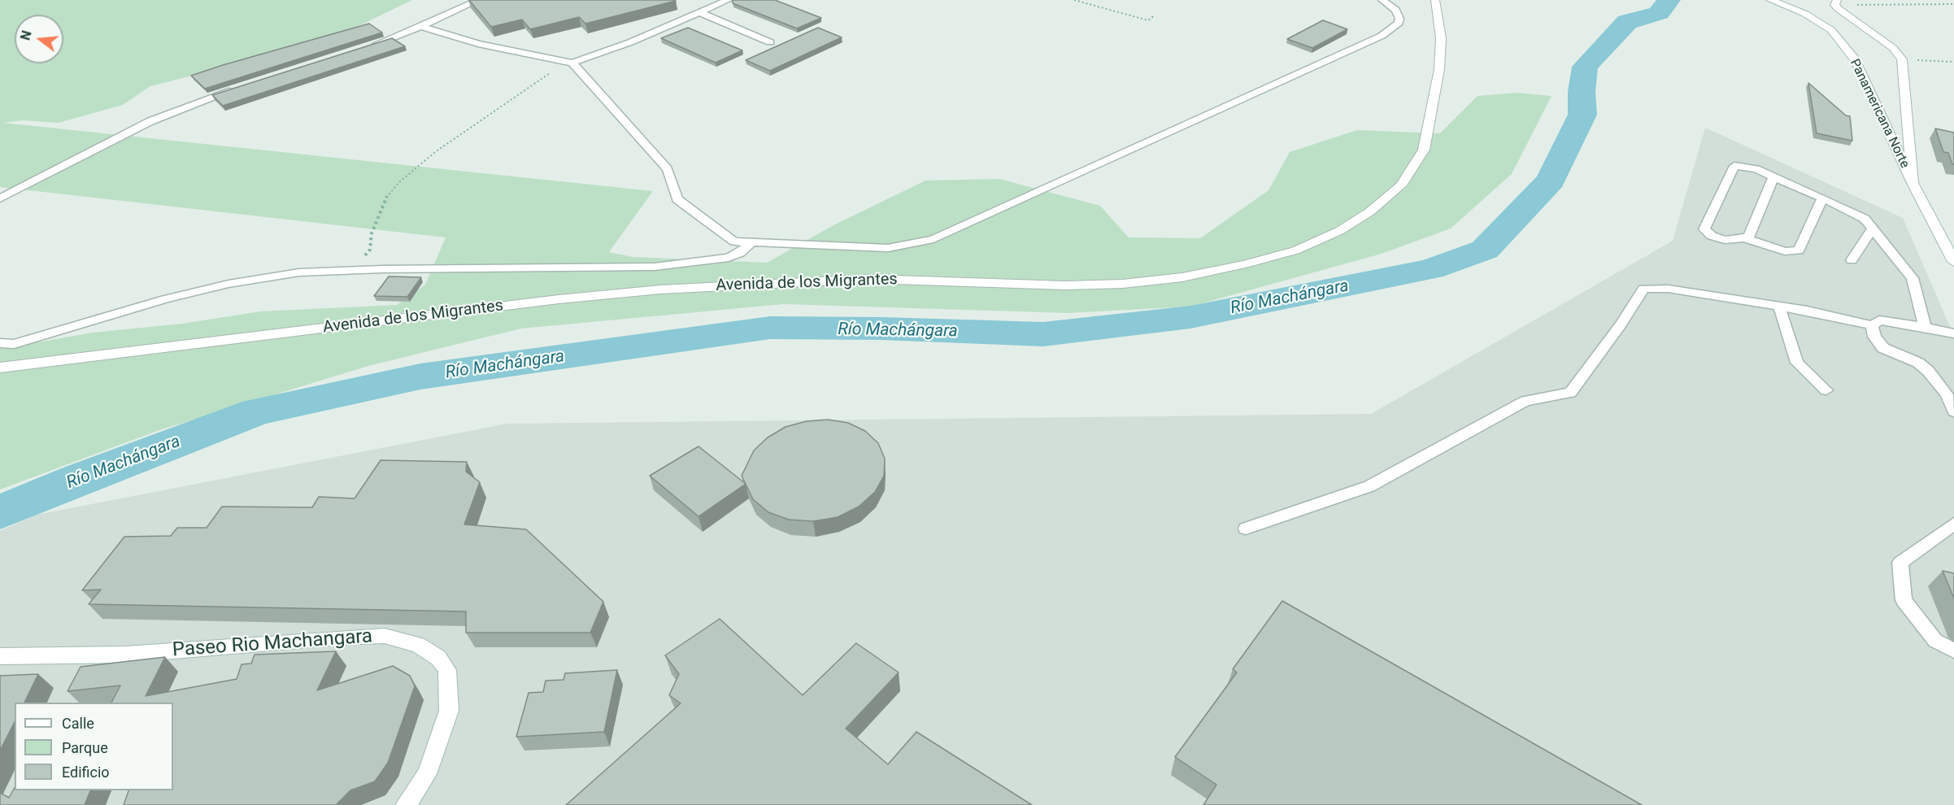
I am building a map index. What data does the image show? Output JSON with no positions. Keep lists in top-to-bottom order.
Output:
{
  "streets": {
    "street": ["Panamericana Norte", "Avenida de los Migrantes", "Paseo Rio Machangara"]
  },
  "water": ["Río Machángara"],
  "legend": ["Calle", "Parque", "Edificio"],
  "north": "left"
}
